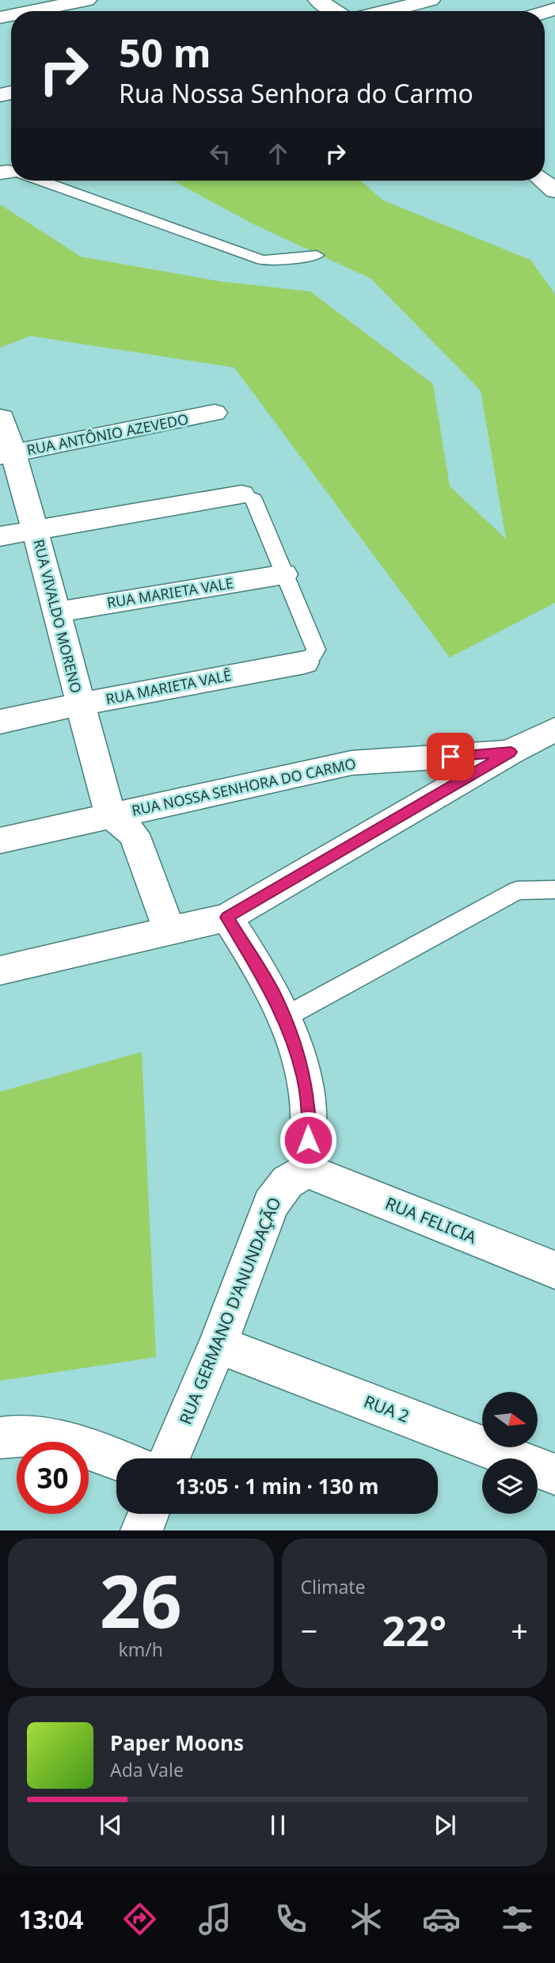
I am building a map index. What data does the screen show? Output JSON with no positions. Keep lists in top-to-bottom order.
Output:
{
  "streets": {
    "street": [
      "RUA ANTÔNIO AZEVEDO",
      "RUA MARIETA VALE",
      "RUA VIVALDO MORENO",
      "RUA MARIETA VALÊ",
      "RUA NOSSA SENHORA DO CARMO",
      "RUA FELICIA",
      "RUA GERMANO D'ANUNDAÇÃO",
      "RUA 2"
    ]
  },
  "crossings": [
    ["RUA ANTÔNIO AZEVEDO", "RUA VIVALDO MORENO"],
    ["RUA MARIETA VALE", "RUA VIVALDO MORENO"],
    ["RUA VIVALDO MORENO", "RUA MARIETA VALÊ"],
    ["RUA VIVALDO MORENO", "RUA NOSSA SENHORA DO CARMO"],
    ["RUA FELICIA", "RUA GERMANO D'ANUNDAÇÃO"],
    ["RUA GERMANO D'ANUNDAÇÃO", "RUA 2"]
  ],
  "north": "right",
  "page": {
    "turn": ["50 m", "Rua Nossa Senhora do Carmo"],
    "limit": "30",
    "trip": "13:05 · 1 min · 130 m",
    "tile": [
      ["26", "km/h"],
      "Climate"
    ],
    "heat": ["−", "22°", "+"],
    "song": ["Paper Moons", "Ada Vale"],
    "tabs": "13:04"
  }
}
